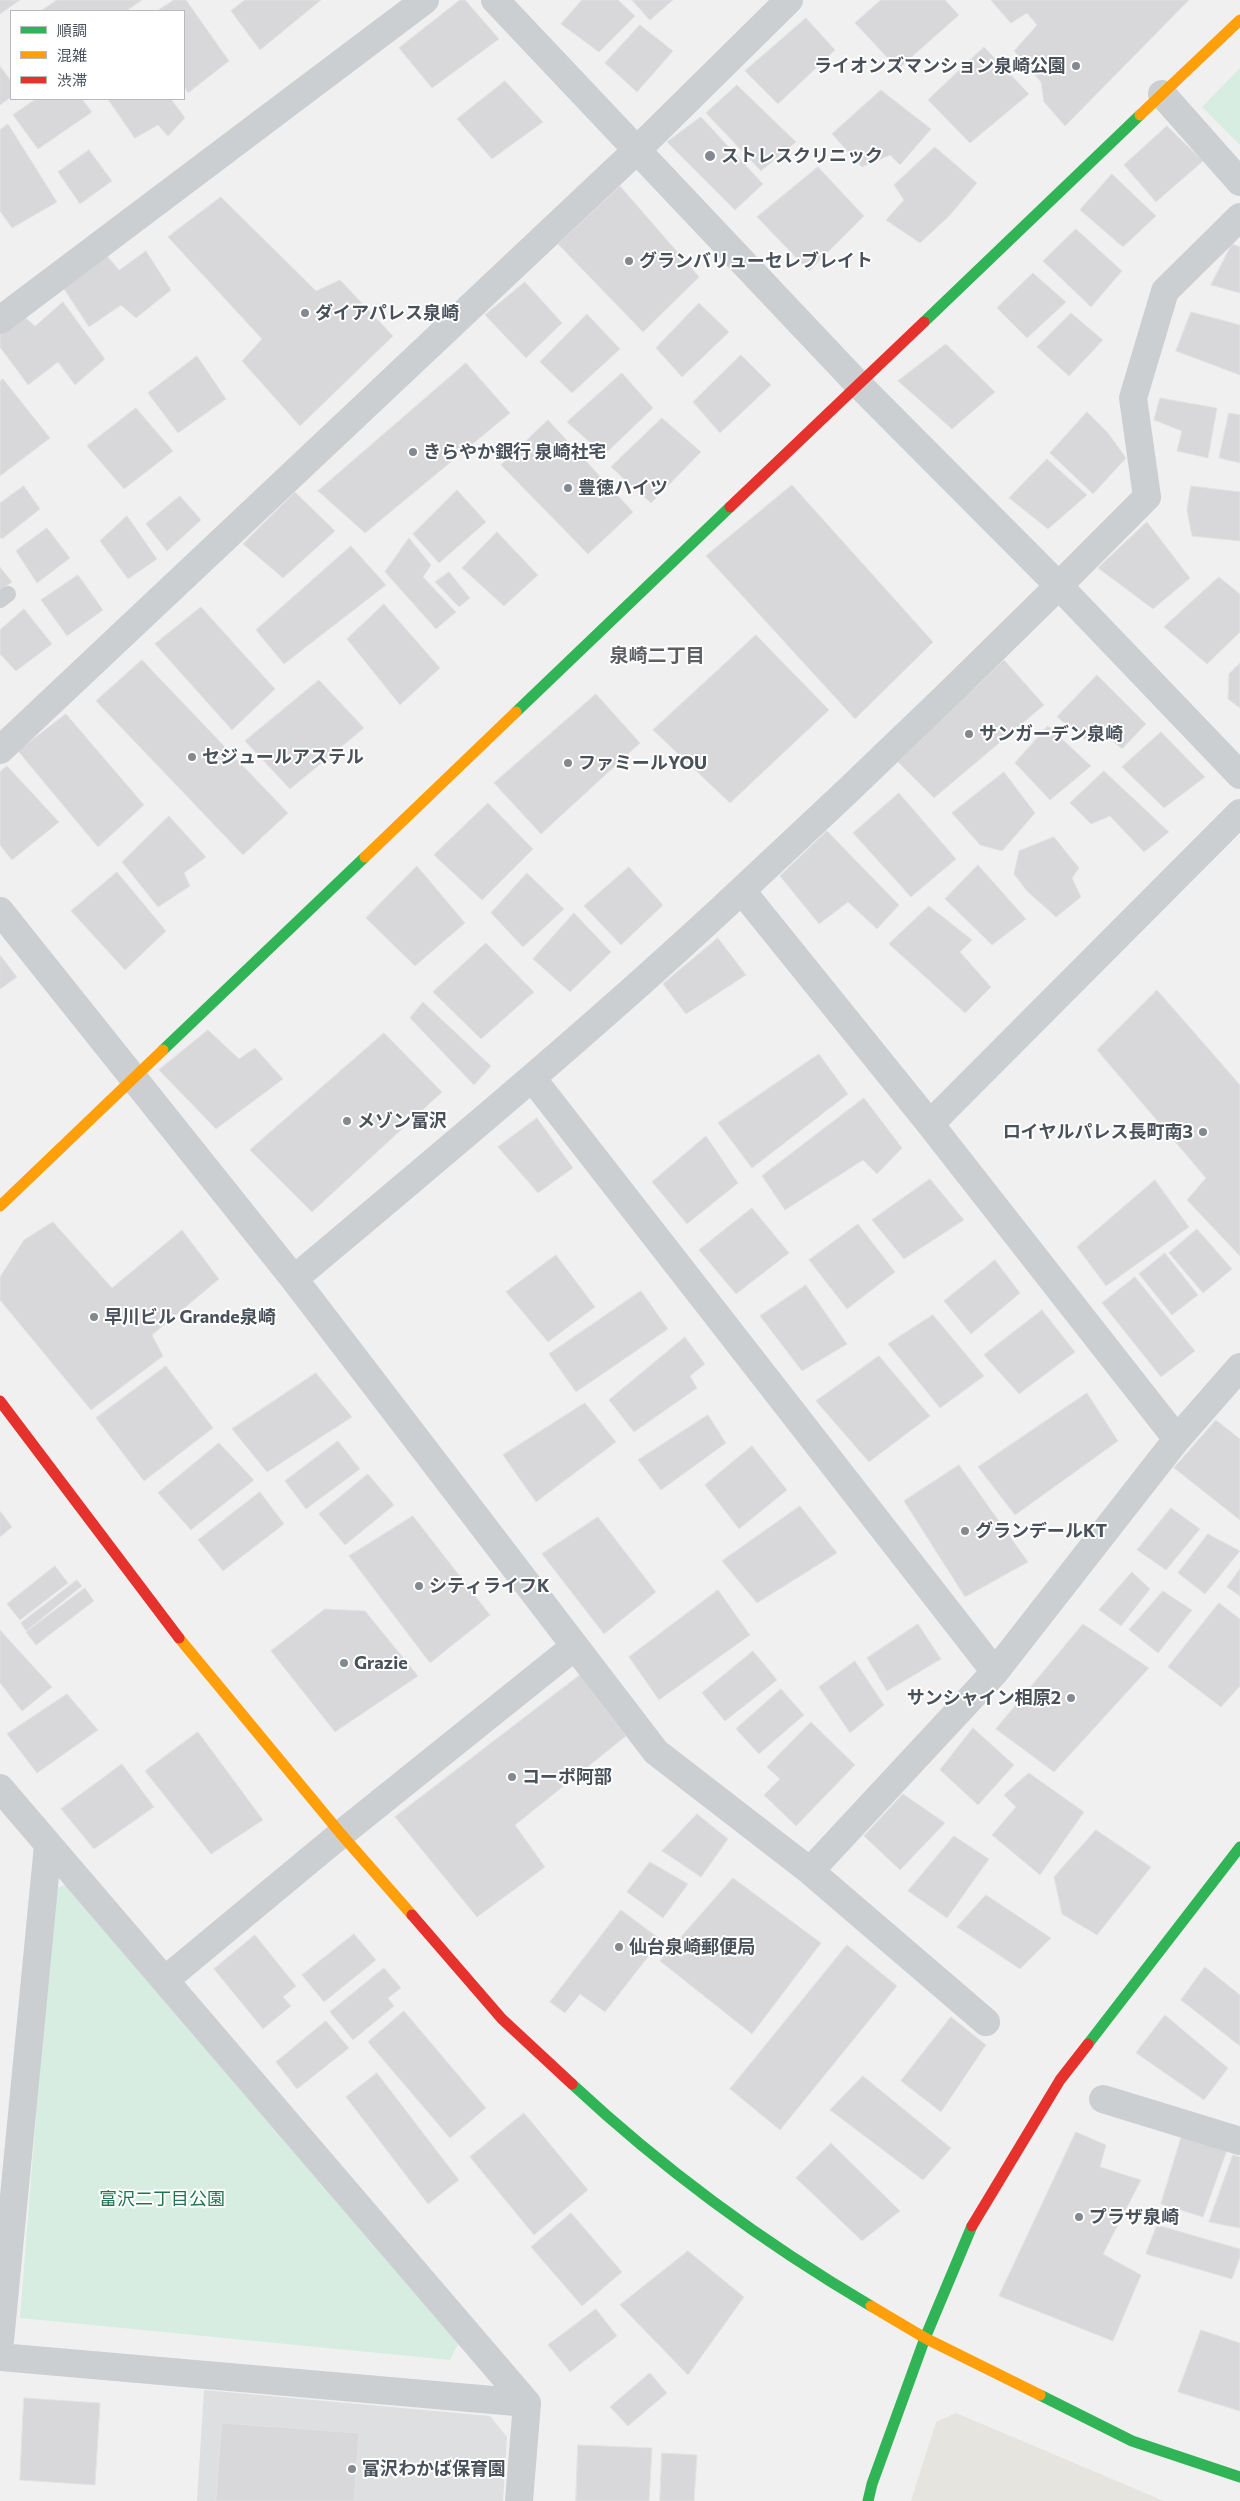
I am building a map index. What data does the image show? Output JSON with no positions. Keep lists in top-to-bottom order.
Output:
{
  "districts": ["泉崎二丁目"],
  "parks": ["富沢二丁目公園"],
  "places": [
    "ライオンズマンション泉崎公園",
    "ストレスクリニック",
    "グランバリューセレブレイト",
    "ダイアパレス泉崎",
    "きらやか銀行 泉崎社宅",
    "豊徳ハイツ",
    "サンガーデン泉崎",
    "セジュールアステル",
    "ファミールYOU",
    "メゾン富沢",
    "ロイヤルパレス長町南3",
    "早川ビル Grande泉崎",
    "グランデールKT",
    "シティライフK",
    "Grazie",
    "サンシャイン相原2",
    "コーポ阿部",
    "仙台泉崎郵便局",
    "プラザ泉崎",
    "富沢わかば保育園"
  ],
  "legend": ["順調", "混雑", "渋滞"]
}
